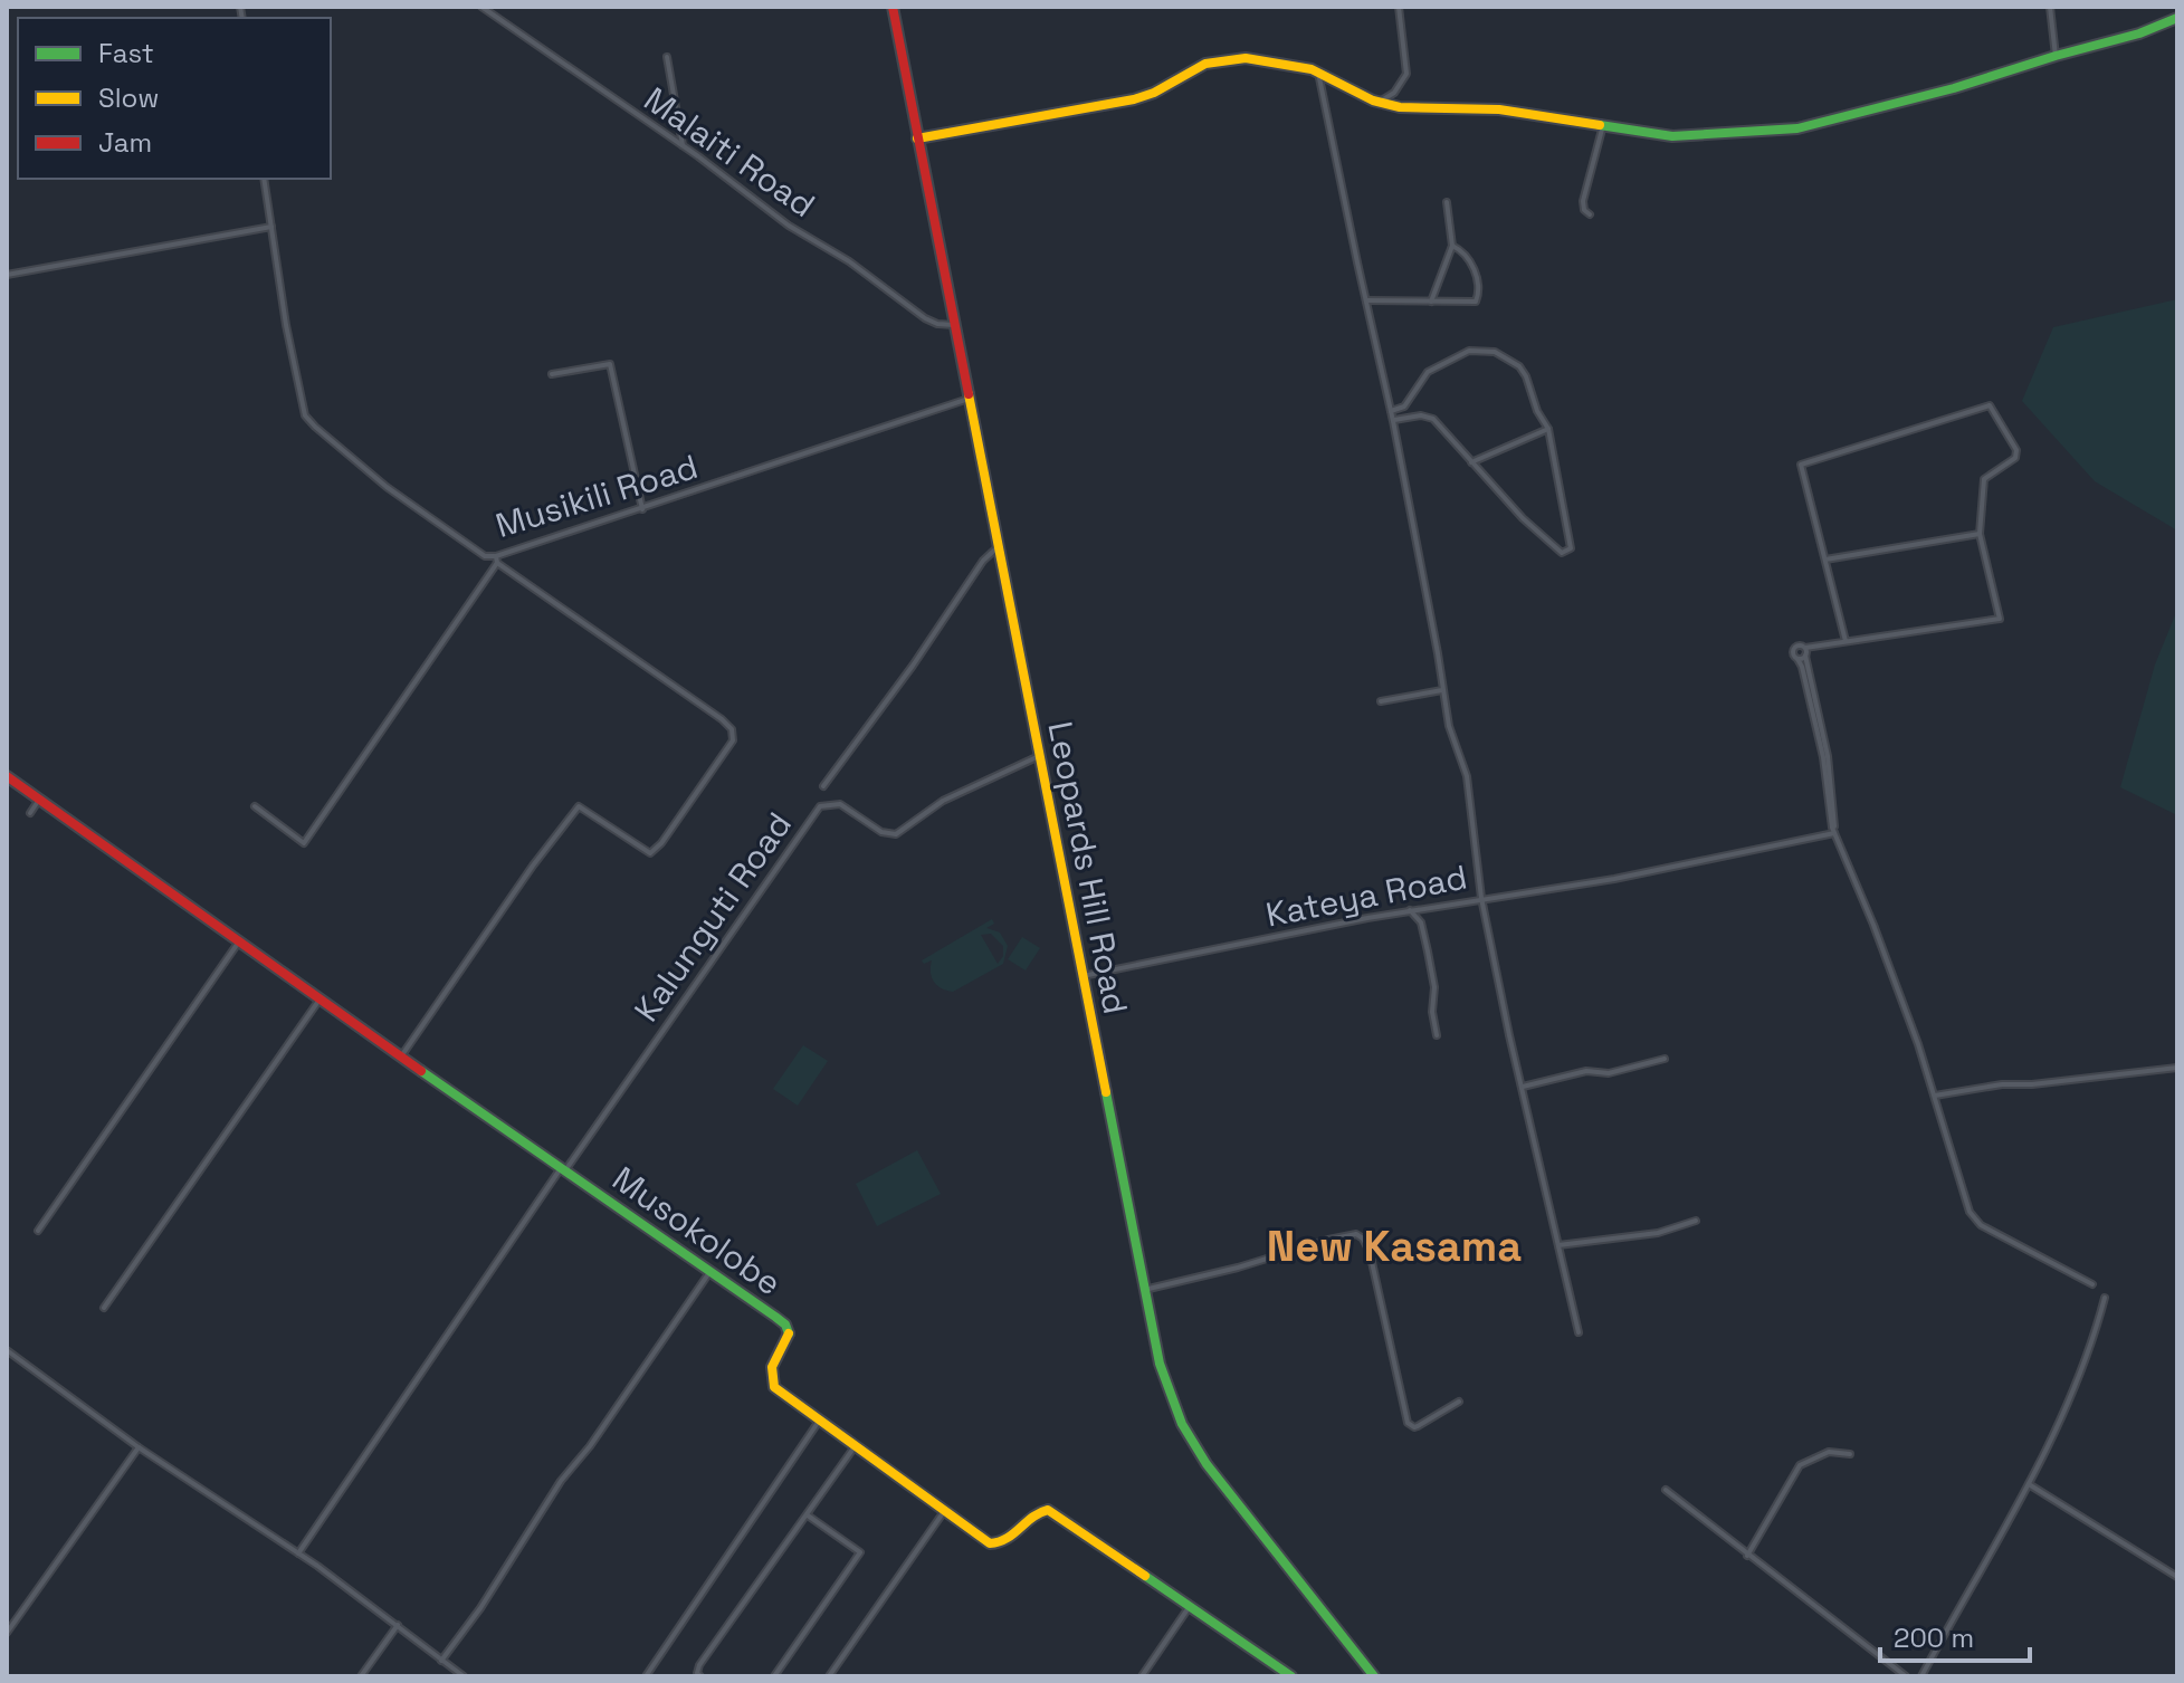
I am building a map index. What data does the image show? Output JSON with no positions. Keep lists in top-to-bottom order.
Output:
{
  "streets": {
    "street": [
      "Malaiti Road",
      "Musikili Road",
      "Leopards Hill Road",
      "Kateya Road",
      "Kalunguti Road",
      "Musokolobe"
    ]
  },
  "crossings": [
    ["Malaiti Road", "Leopards Hill Road"],
    ["Musikili Road", "Leopards Hill Road"],
    ["Leopards Hill Road", "Kateya Road"],
    ["Leopards Hill Road", "Kalunguti Road"],
    ["Kalunguti Road", "Musokolobe"]
  ],
  "districts": ["New Kasama"],
  "legend": ["Fast", "Slow", "Jam"],
  "scale_bar": "200 m"
}
